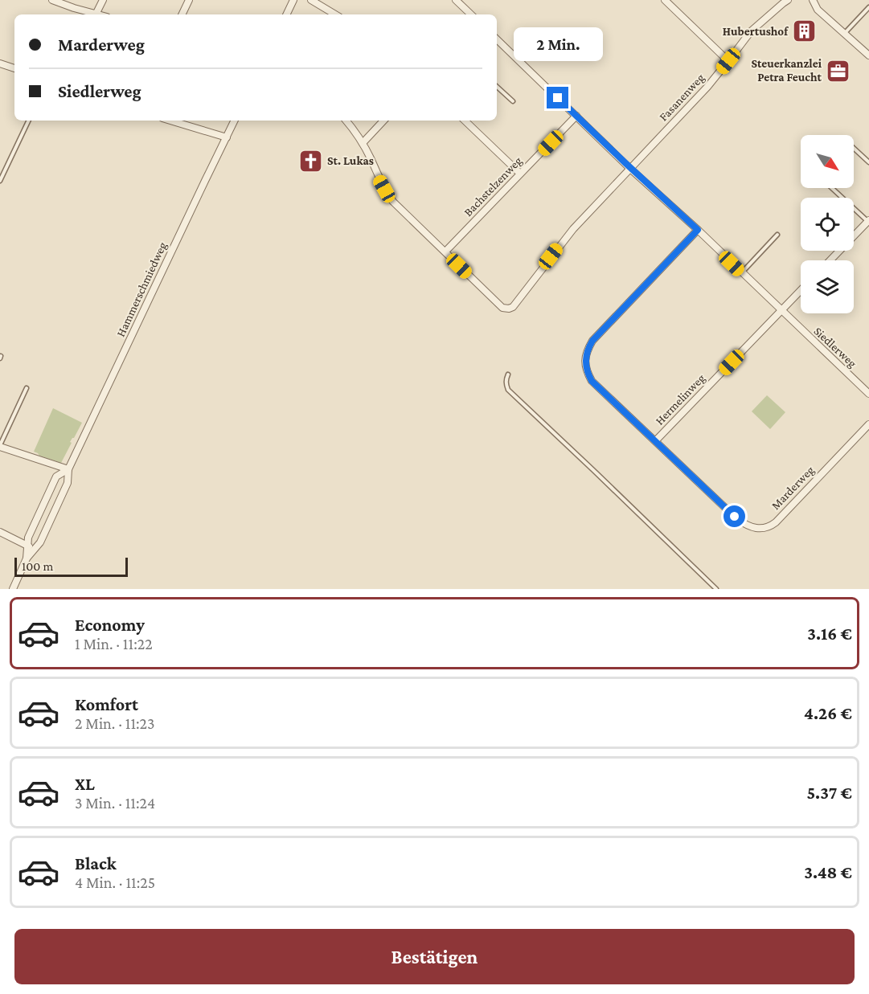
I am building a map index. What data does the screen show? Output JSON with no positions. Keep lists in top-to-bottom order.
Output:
{
  "streets": {
    "street": [
      "Fasanenweg",
      "Bachstelzenweg",
      "Hammerschmiedweg",
      "Siedlerweg",
      "Hermelinweg",
      "Marderweg"
    ]
  },
  "crossings": [
    ["Fasanenweg", "Bachstelzenweg"],
    ["Fasanenweg", "Siedlerweg"],
    ["Bachstelzenweg", "Siedlerweg"],
    ["Siedlerweg", "Hermelinweg"],
    ["Siedlerweg", "Marderweg"],
    ["Hermelinweg", "Marderweg"]
  ],
  "places": {
    "building": ["Hubertushof"],
    "office": ["Steuerkanzlei Petra Feucht"],
    "church": ["St. Lukas"]
  },
  "scale_bar": "100 m",
  "north": "bottom right",
  "page": {
    "banner": ["Marderweg", "Siedlerweg"],
    "bubble": "2 Min.",
    "scale": "100 m",
    "list": [
      {
        "name": "Economy",
        "note": "1 Min. · 11:22",
        "value": "3.16 €"
      },
      {
        "name": "Komfort",
        "note": "2 Min. · 11:23",
        "value": "4.26 €"
      },
      {
        "name": "XL",
        "note": "3 Min. · 11:24",
        "value": "5.37 €"
      },
      {
        "name": "Black",
        "note": "4 Min. · 11:25",
        "value": "3.48 €"
      }
    ],
    "buttons": "Bestätigen"
  }
}
